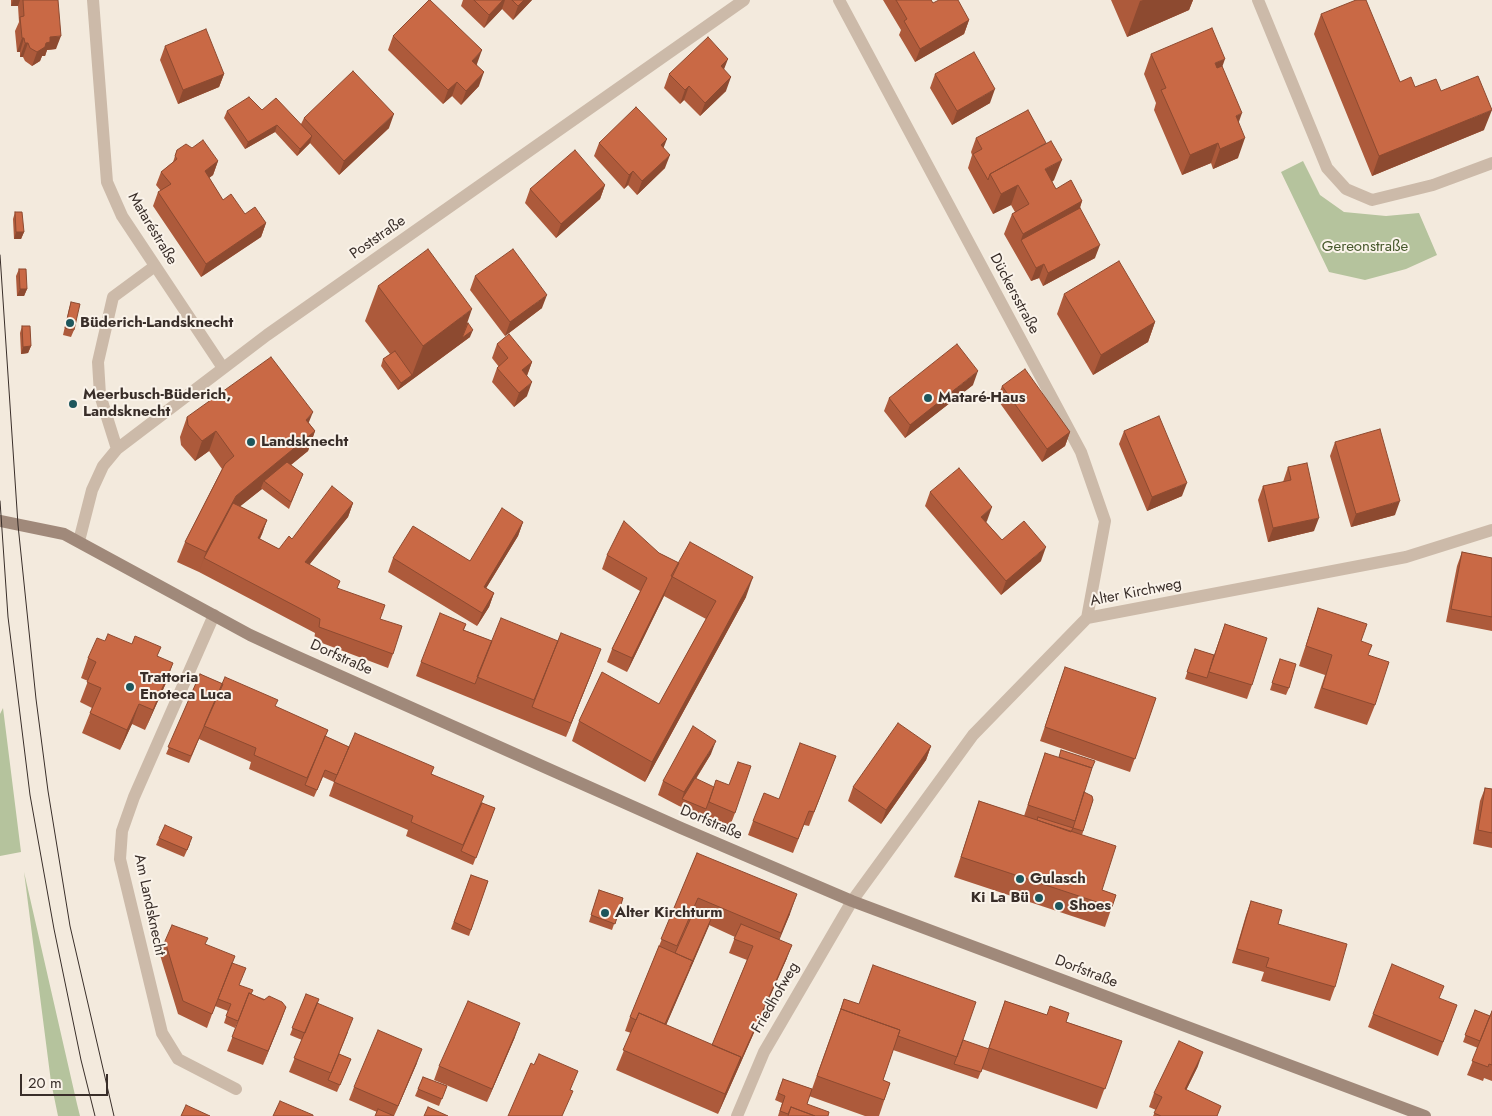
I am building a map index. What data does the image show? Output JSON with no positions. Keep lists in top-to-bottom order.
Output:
{
  "streets": {
    "main road": ["Dorfstraße"],
    "street": [
      "Mataréstraße",
      "Poststraße",
      "Dückersstraße",
      "Alter Kirchweg",
      "Am Landsknecht",
      "Friedhofweg"
    ]
  },
  "crossings": [
    ["Mataréstraße", "Poststraße"],
    ["Poststraße", "Dorfstraße"],
    ["Dückersstraße", "Alter Kirchweg"],
    ["Alter Kirchweg", "Dorfstraße"],
    ["Alter Kirchweg", "Friedhofweg"],
    ["Dorfstraße", "Am Landsknecht"],
    ["Dorfstraße", "Friedhofweg"]
  ],
  "parks": ["Gereonstraße"],
  "places": [
    "Büderich-Landsknecht",
    "Mataré-Haus",
    "Meerbusch-Büderich, Landsknecht",
    "Landsknecht",
    "Trattoria Enoteca Luca",
    "Gulasch",
    "Ki La Bü",
    "Shoes",
    "Alter Kirchturm"
  ],
  "scale_bar": "20 m"
}
